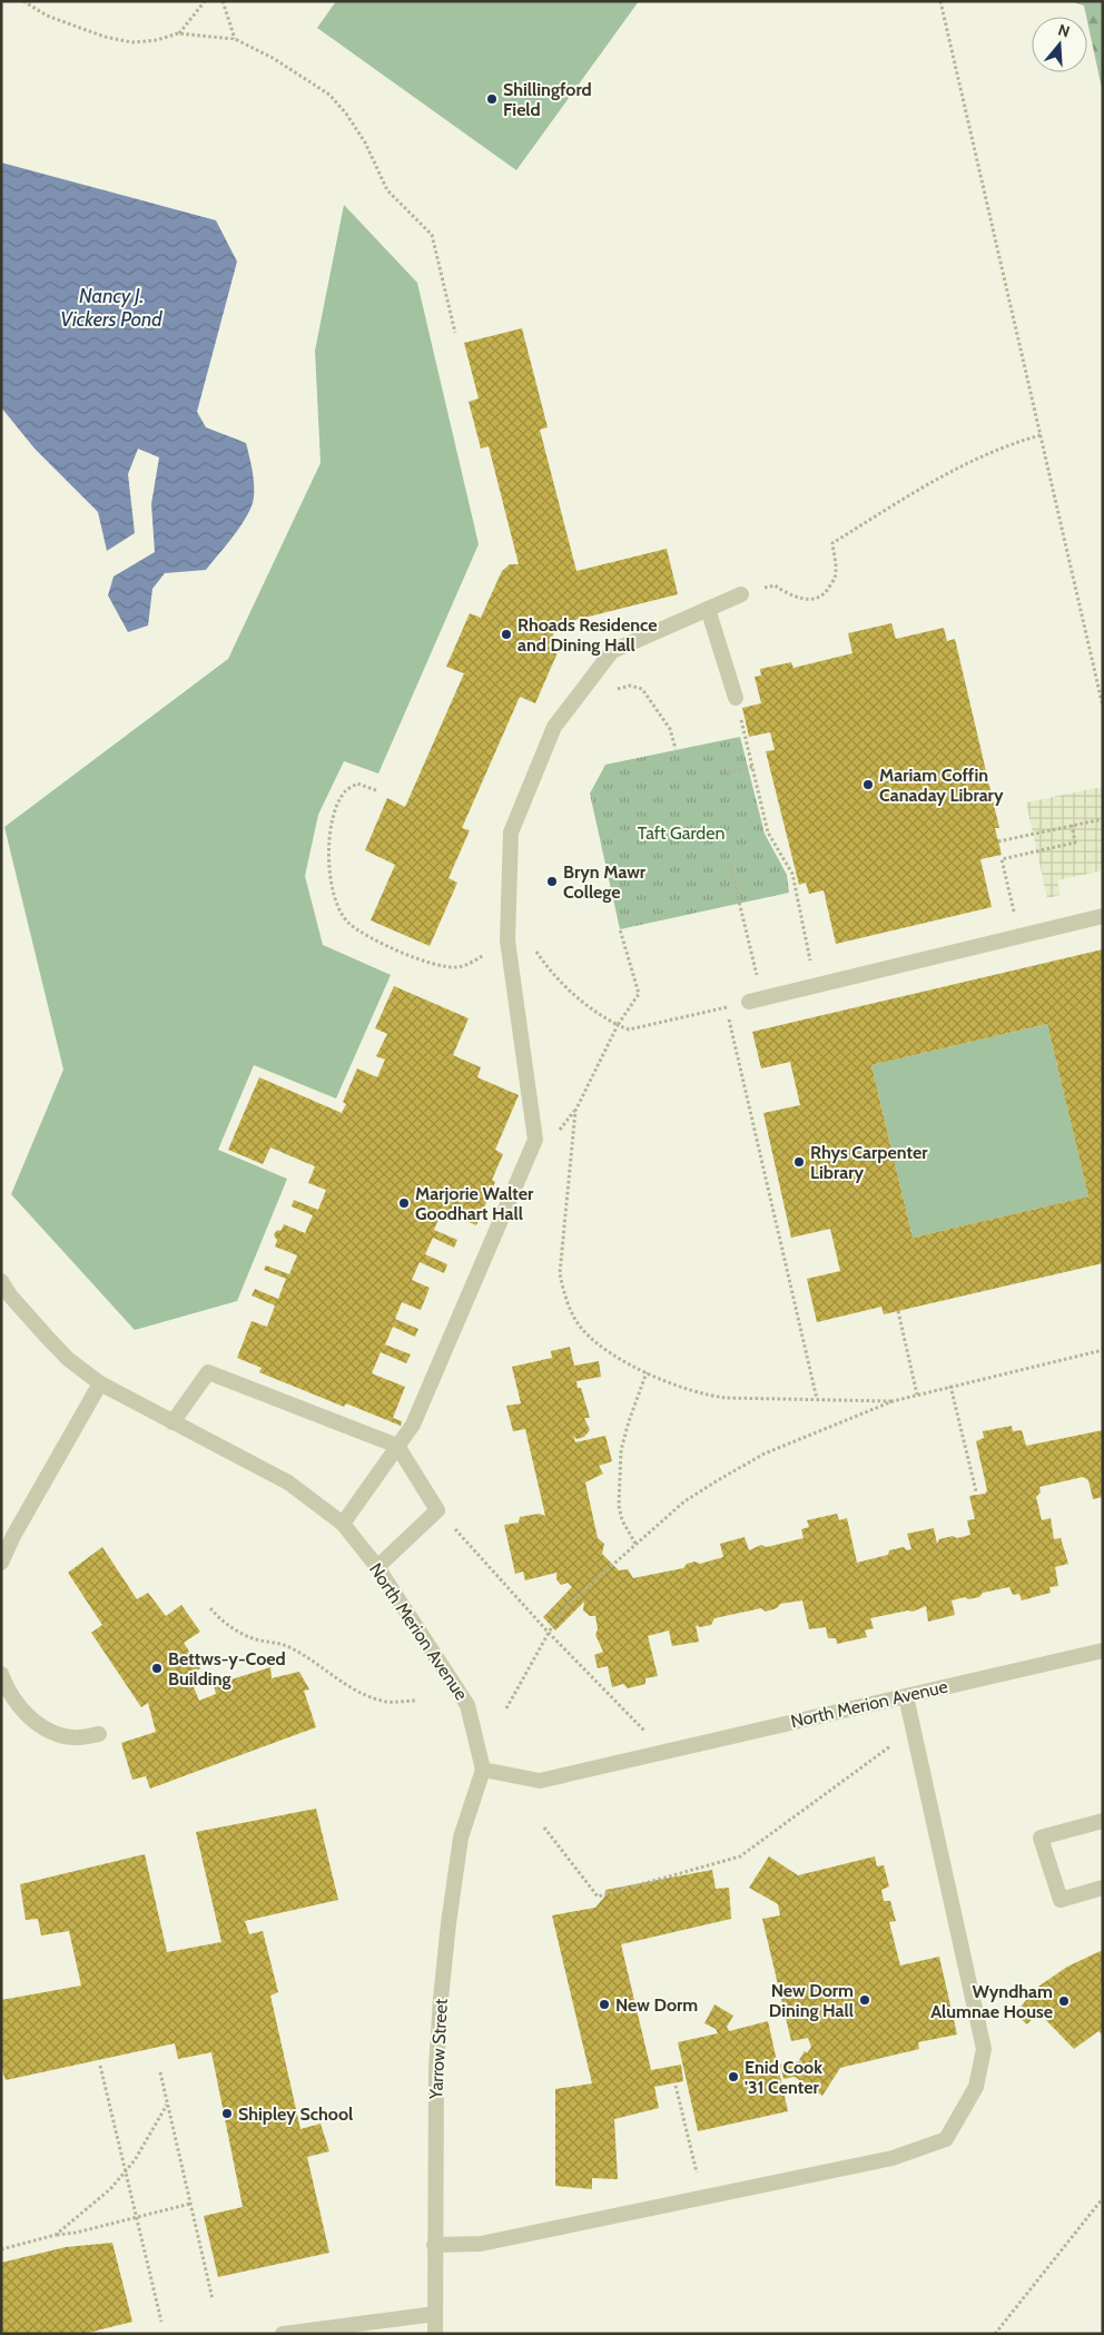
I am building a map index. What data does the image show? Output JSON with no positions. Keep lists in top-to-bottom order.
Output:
{
  "streets": {
    "street": ["North Merion Avenue", "Yarrow Street"]
  },
  "crossings": [
    ["North Merion Avenue", "Yarrow Street"]
  ],
  "water": ["Nancy J. Vickers Pond"],
  "parks": ["Taft Garden"],
  "places": [
    "Shillingford Field",
    "Rhoads Residence and Dining Hall",
    "Mariam Coffin Canaday Library",
    "Bryn Mawr College",
    "Rhys Carpenter Library",
    "Marjorie Walter Goodhart Hall",
    "Bettws-y-Coed Building",
    "New Dorm Dining Hall",
    "Wyndham Alumnae House",
    "New Dorm",
    "Enid Cook '31 Center",
    "Shipley School"
  ],
  "north": "top"
}
